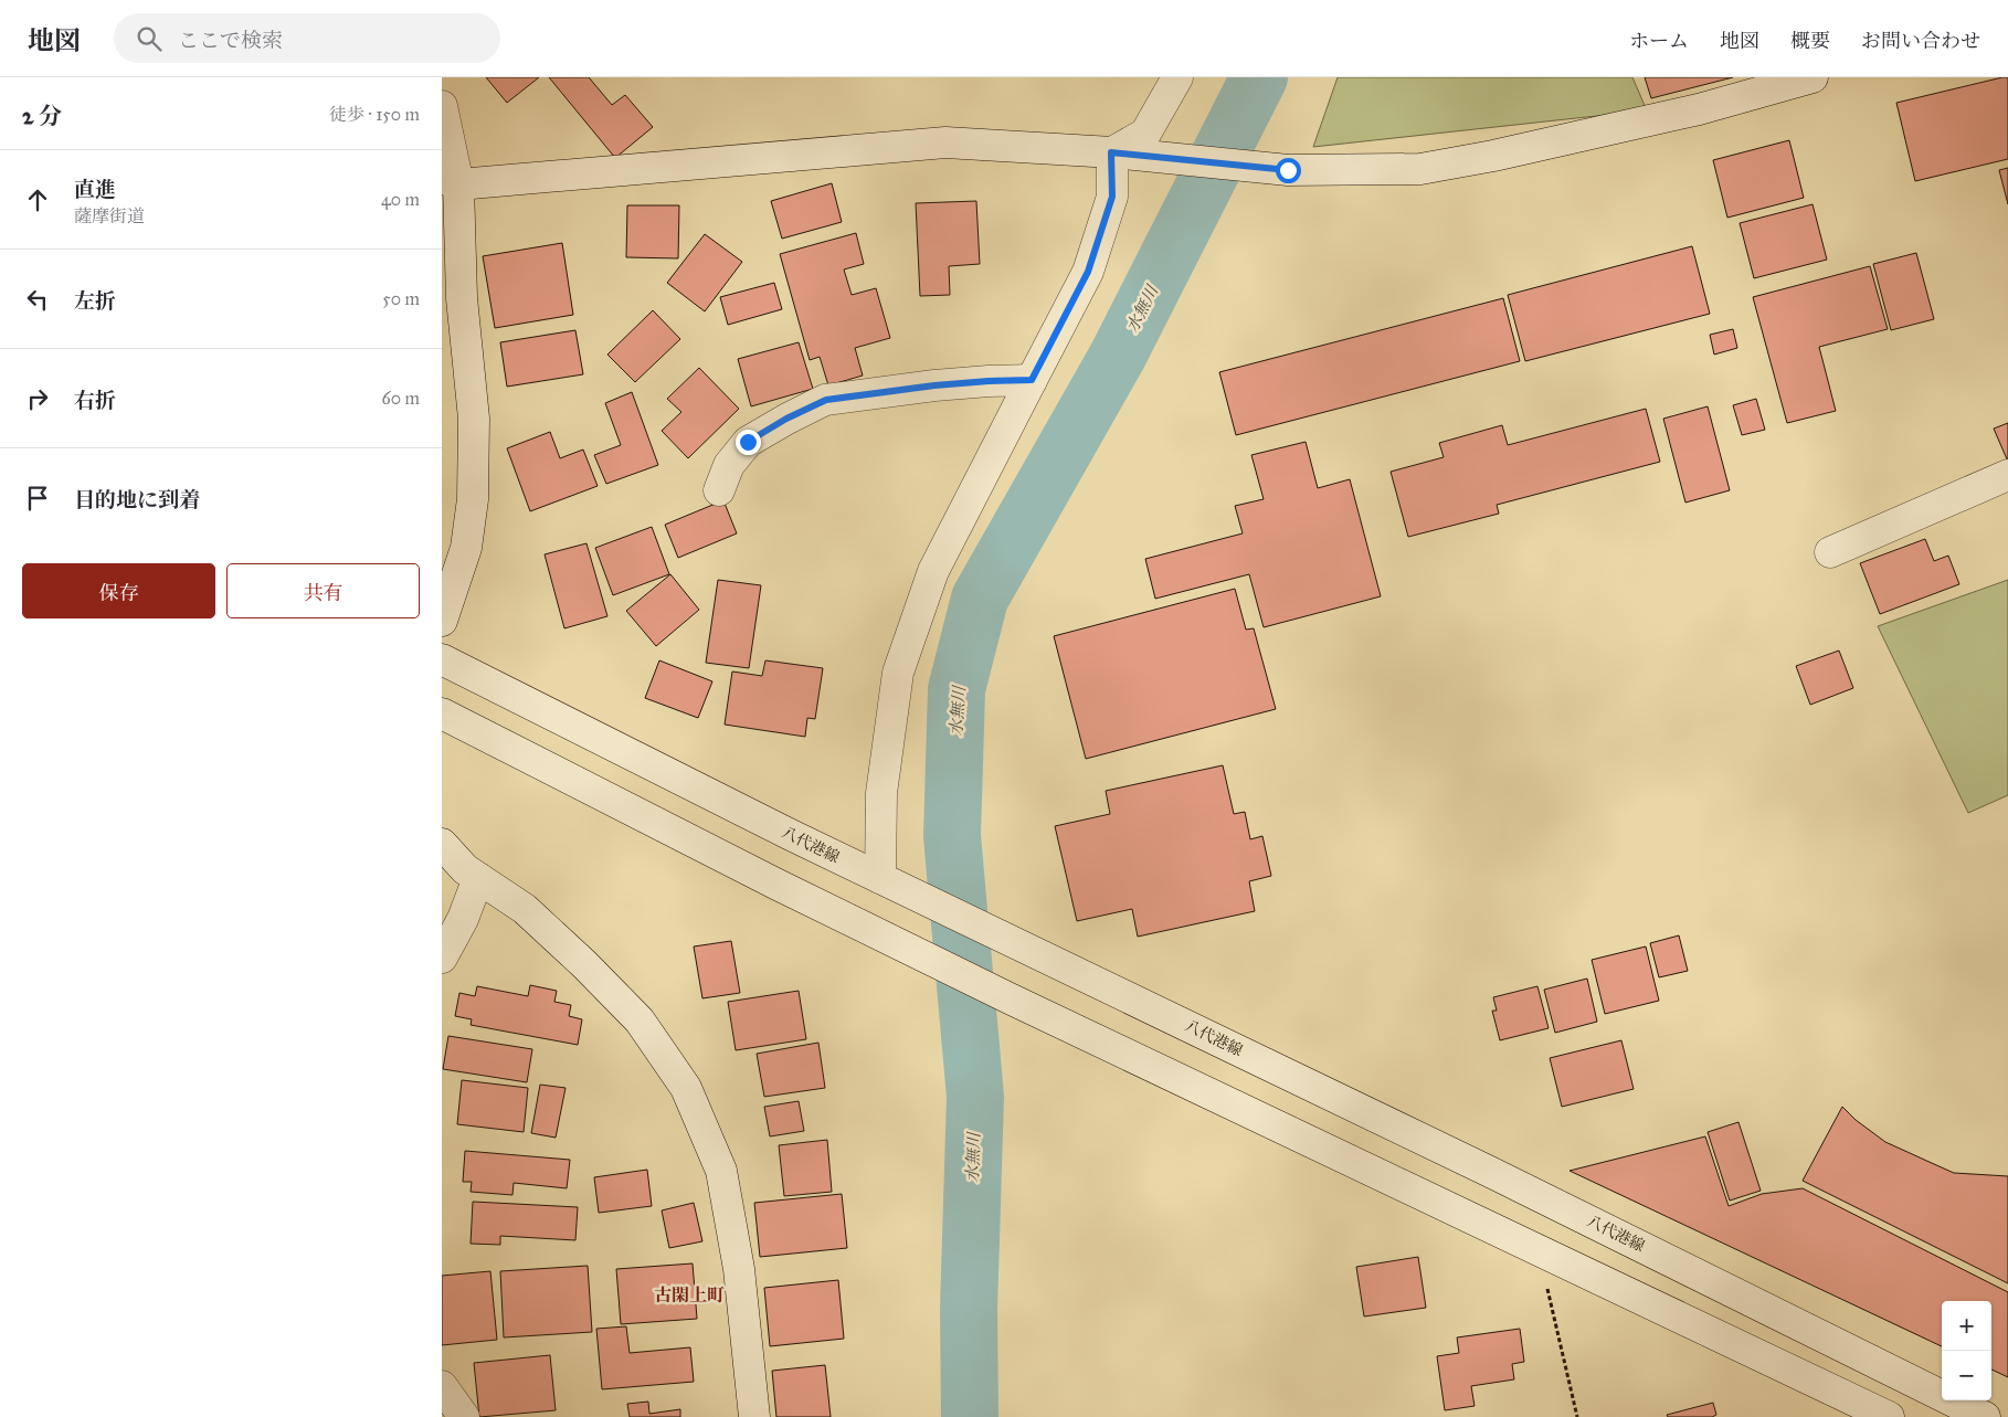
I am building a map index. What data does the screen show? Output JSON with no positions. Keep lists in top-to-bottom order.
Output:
{
  "streets": {
    "street": ["八代港線"]
  },
  "districts": ["古閑上町"],
  "water": ["水無川"],
  "page": {
    "header": "地図",
    "search": "ここで検索",
    "nav": [
      "ホーム",
      "地図",
      "概要",
      "お問い合わせ"
    ],
    "heading": ["2 分", "徒歩 · 150 m"],
    "list": [
      ["直進", "薩摩街道", "40 m"],
      ["左折", "50 m"],
      ["右折", "60 m"],
      "目的地に到着"
    ],
    "buttons": ["保存", "共有"],
    "map_buttons": ["+", "−"]
  }
}
